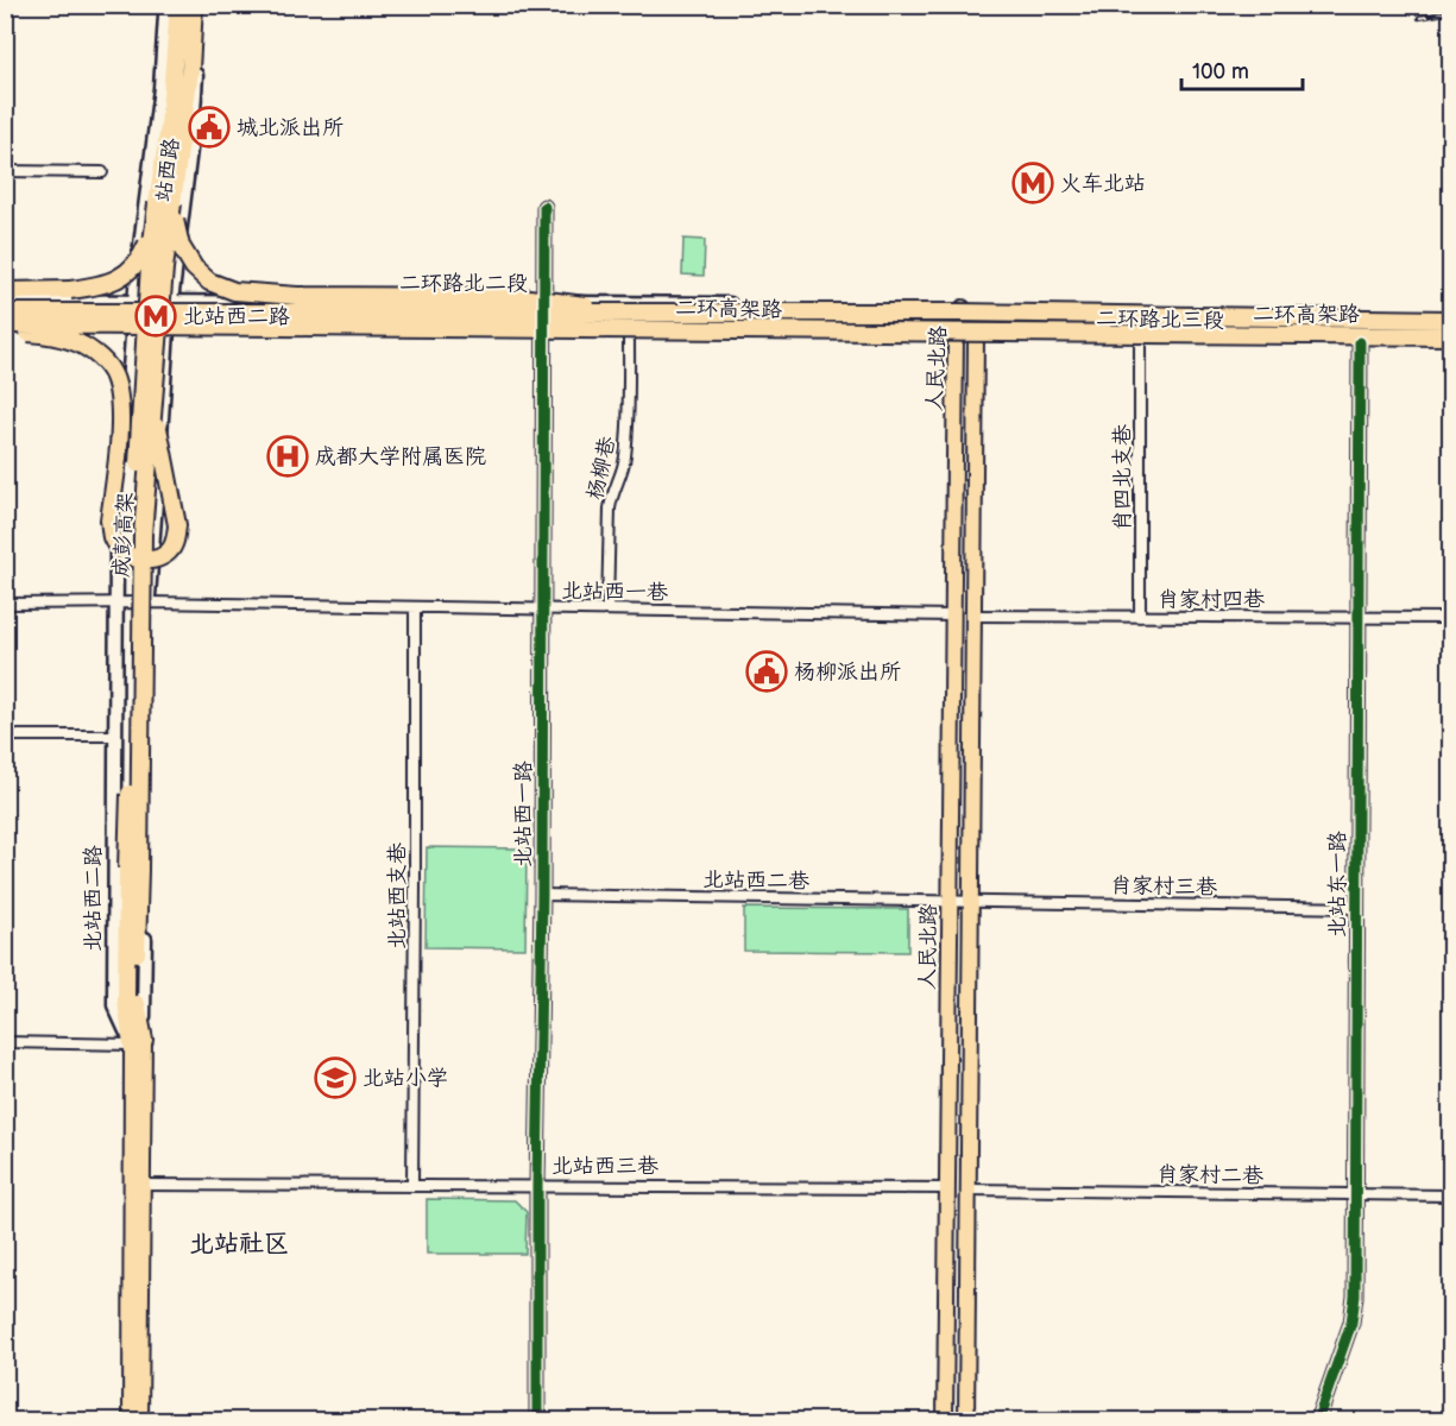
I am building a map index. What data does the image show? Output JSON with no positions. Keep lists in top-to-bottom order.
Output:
{
  "streets": {
    "highway": ["二环高架路", "成彭高架"],
    "main road": [
      "站西路",
      "二环路北二段",
      "二环路北三段",
      "人民北路",
      "北站西一路",
      "北站东一路",
      "北站西二路"
    ],
    "street": [
      "杨柳巷",
      "肖四北支巷",
      "北站西一巷",
      "肖家村四巷",
      "北站西二巷",
      "肖家村三巷",
      "北站西支巷",
      "北站西三巷",
      "肖家村二巷"
    ]
  },
  "crossings": [
    ["站西路", "二环路北二段"],
    ["站西路", "北站西二路"],
    ["二环路北二段", "二环路北三段"],
    ["二环路北二段", "人民北路"],
    ["二环路北二段", "北站西一路"],
    ["二环路北三段", "人民北路"],
    ["二环路北三段", "肖四北支巷"],
    ["二环路北三段", "北站东一路"],
    ["人民北路", "北站西一巷"],
    ["人民北路", "肖家村四巷"],
    ["人民北路", "北站西二巷"],
    ["人民北路", "肖家村三巷"],
    ["人民北路", "北站西三巷"],
    ["人民北路", "肖家村二巷"],
    ["杨柳巷", "北站西一巷"],
    ["肖四北支巷", "肖家村四巷"],
    ["北站西一巷", "北站西一路"],
    ["北站西一巷", "北站西支巷"],
    ["北站西一巷", "北站西二路"],
    ["肖家村四巷", "北站东一路"],
    ["北站西一路", "北站西二巷"],
    ["北站西一路", "北站西三巷"],
    ["北站西二巷", "肖家村三巷"],
    ["北站东一路", "肖家村三巷"],
    ["北站东一路", "肖家村二巷"],
    ["北站西支巷", "北站西三巷"],
    ["北站西二路", "北站西三巷"]
  ],
  "districts": ["北站社区"],
  "places": {
    "public building": ["城北派出所", "杨柳派出所"],
    "metro station": ["火车北站", "北站西二路"],
    "hospital": ["成都大学附属医院"],
    "school or university": ["北站小学"]
  },
  "scale_bar": "100 m"
}
